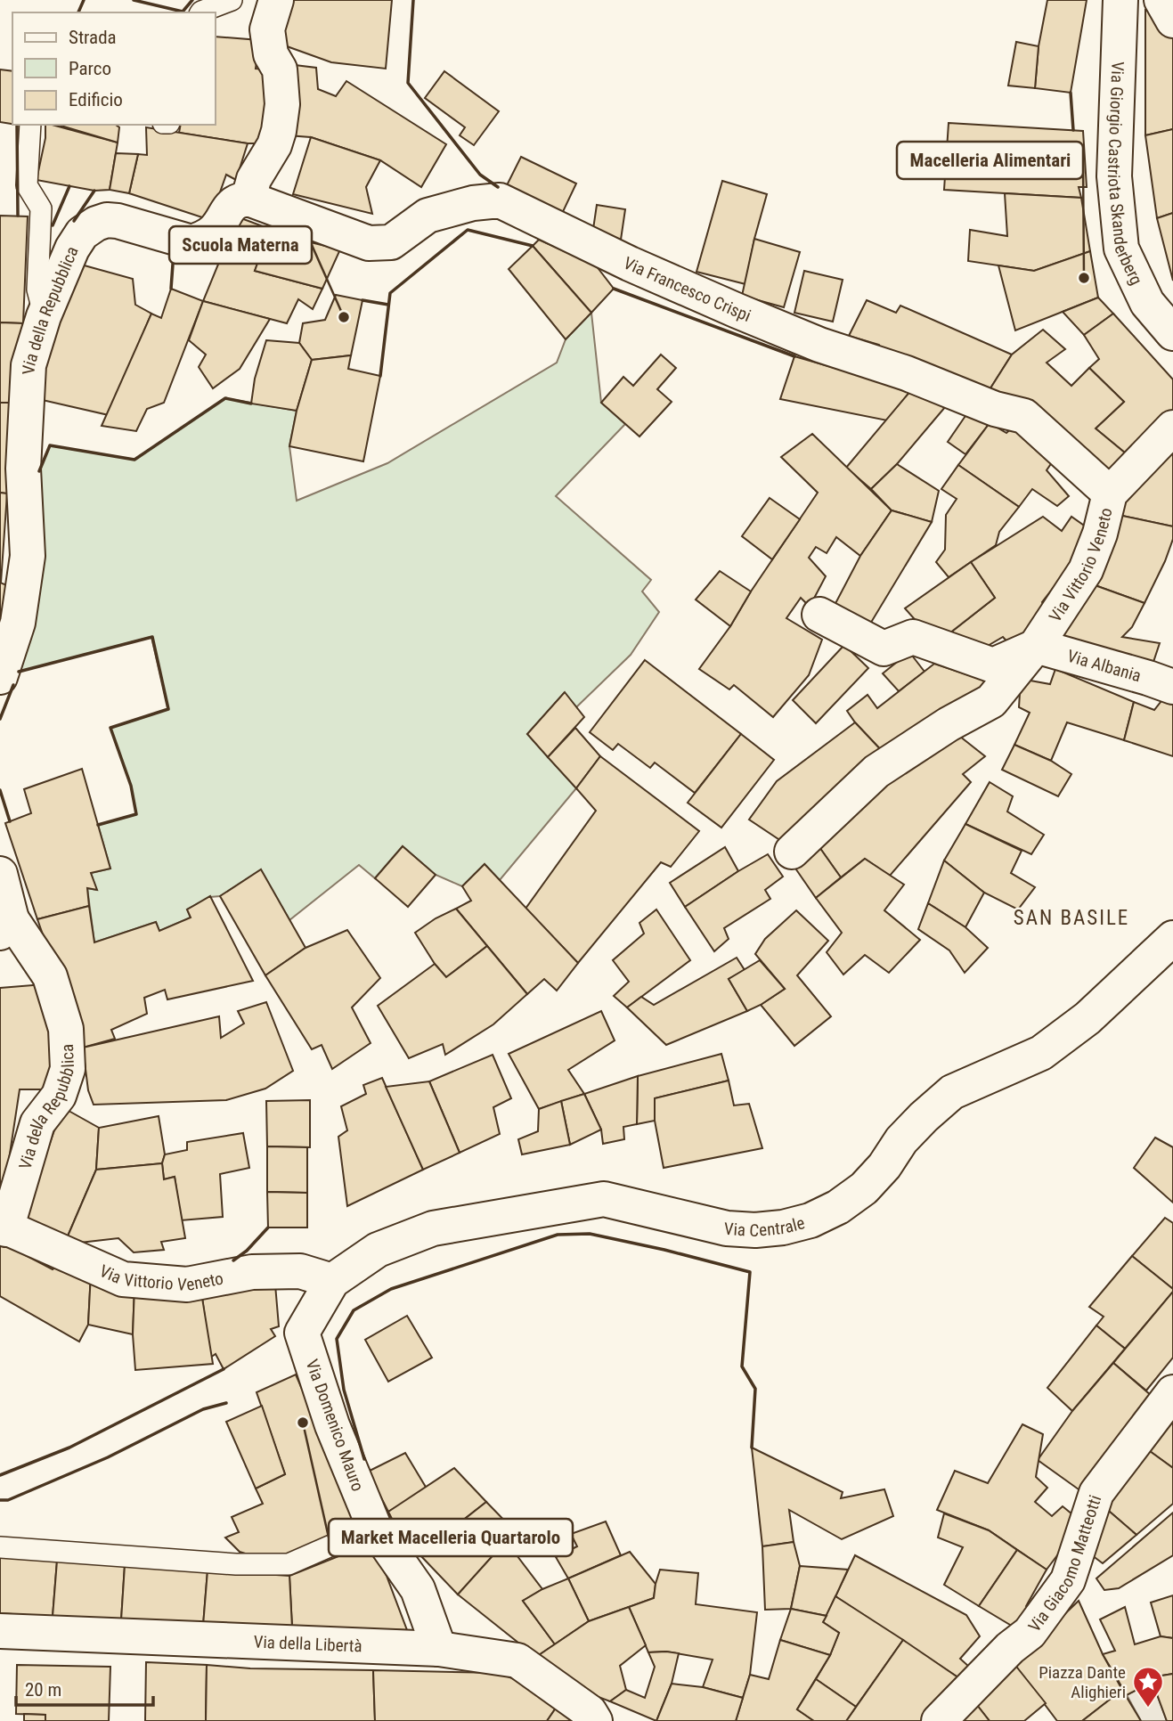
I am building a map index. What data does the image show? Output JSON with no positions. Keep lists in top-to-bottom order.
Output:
{
  "streets": {
    "street": [
      "Via Giorgio Castriota Skanderberg",
      "Via Francesco Crispi",
      "Via della Repubblica",
      "Via Vittorio Veneto",
      "Via Albania",
      "Via Centrale",
      "Via Domenico Mauro",
      "Via Giacomo Matteotti",
      "Via della Libertà"
    ]
  },
  "crossings": [
    ["Via Francesco Crispi", "Via della Repubblica"],
    ["Via Francesco Crispi", "Via Vittorio Veneto"],
    ["Via della Repubblica", "Via Vittorio Veneto"],
    ["Via Vittorio Veneto", "Via Albania"],
    ["Via Vittorio Veneto", "Via Centrale"],
    ["Via Centrale", "Via Domenico Mauro"],
    ["Via Domenico Mauro", "Via della Libertà"]
  ],
  "districts": ["SAN BASILE"],
  "places": {
    "other": ["Macelleria Alimentari", "Scuola Materna", "Market Macelleria Quartarolo"],
    "place": ["Piazza Dante Alighieri"]
  },
  "legend": ["Strada", "Parco", "Edificio"],
  "scale_bar": "20 m"
}
